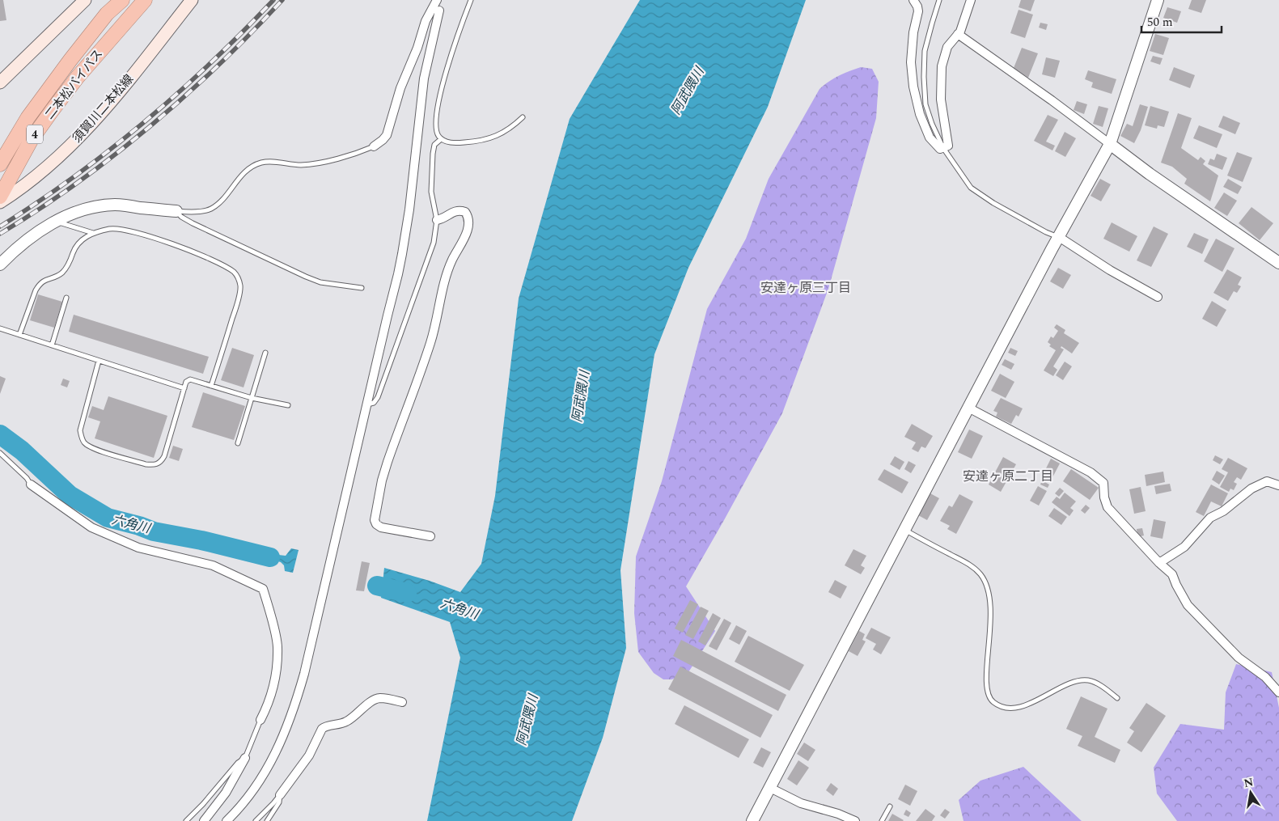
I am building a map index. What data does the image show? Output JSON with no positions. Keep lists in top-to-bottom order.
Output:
{
  "streets": {
    "highway": ["二本松バイパス", "4"],
    "main road": ["須賀川二本松線"]
  },
  "districts": ["安達ヶ原三丁目", "安達ヶ原二丁目"],
  "water": ["阿武隈川", "六角川"],
  "scale_bar": "50 m",
  "north": "top"
}
